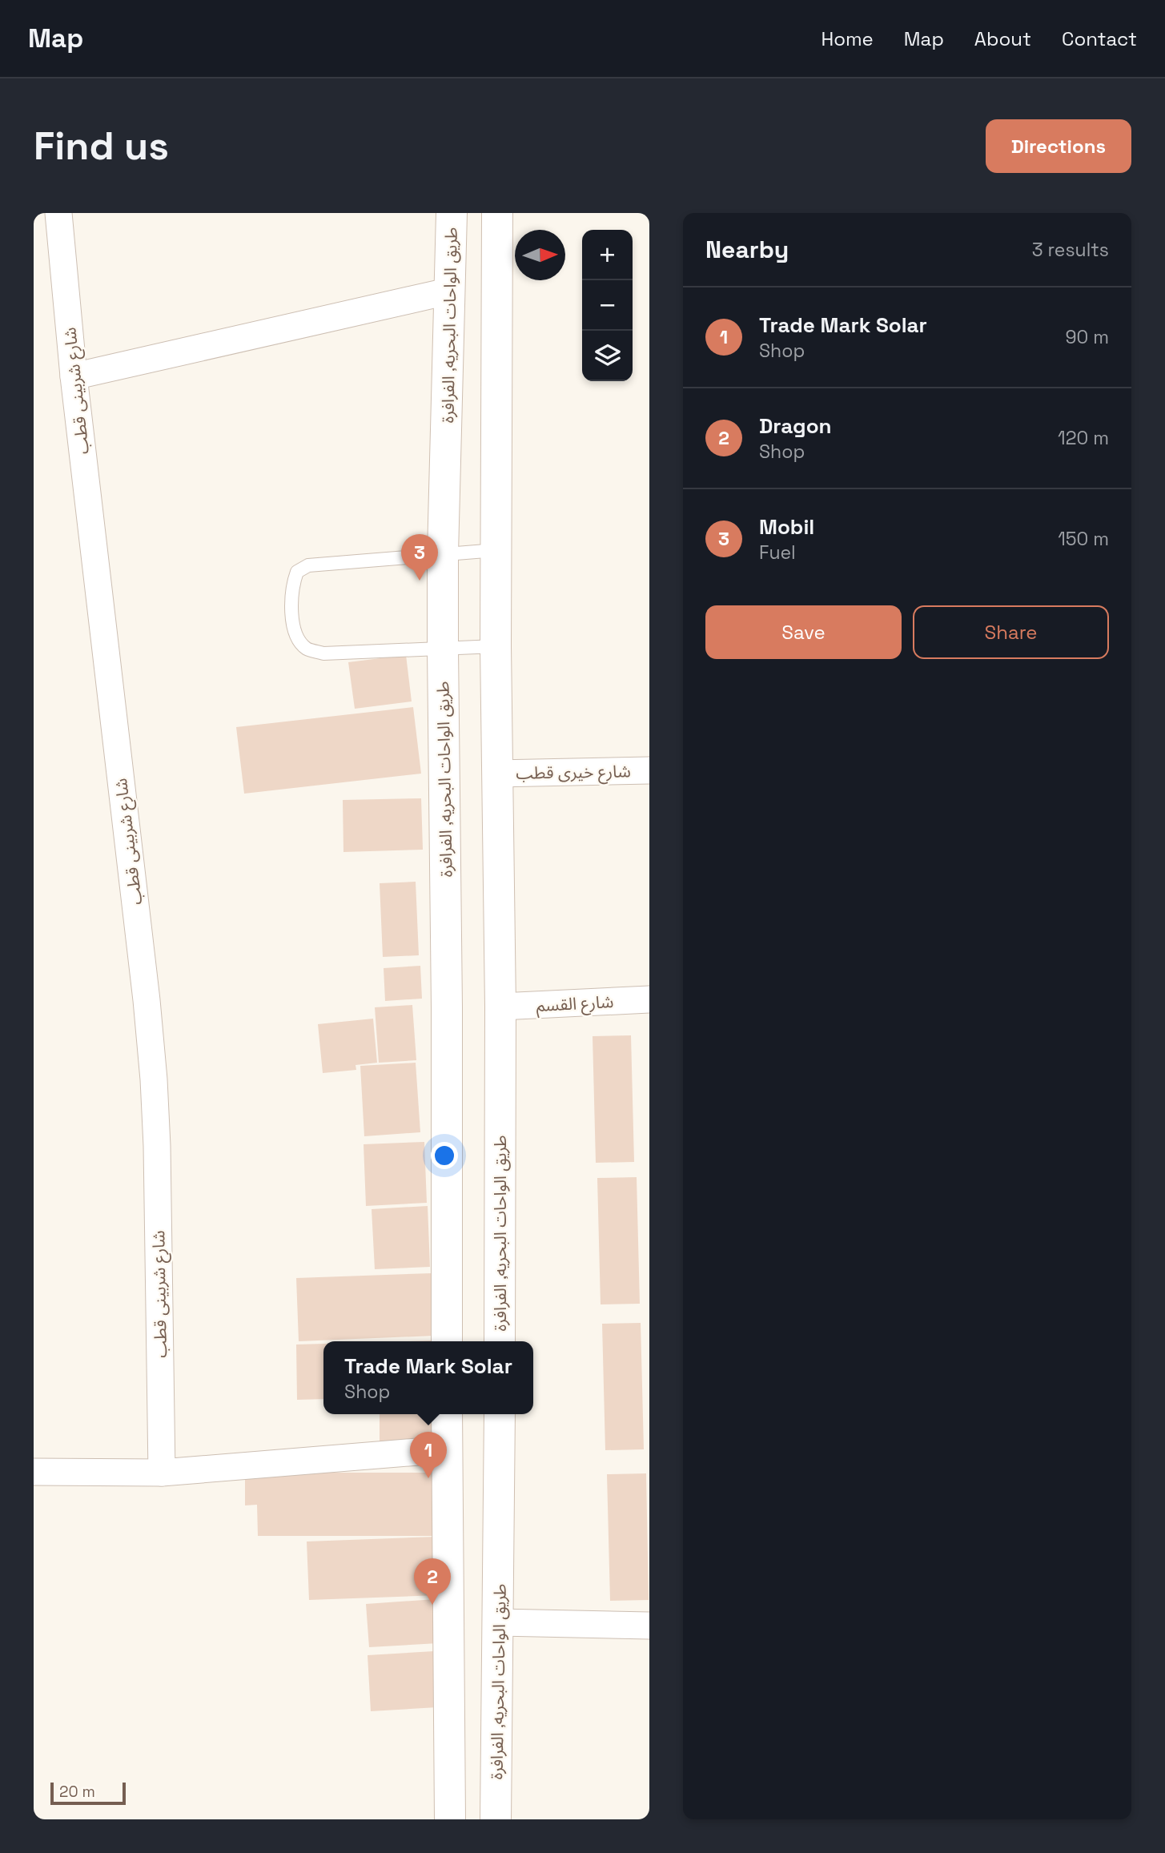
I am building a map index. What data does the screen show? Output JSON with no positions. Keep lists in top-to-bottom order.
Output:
{
  "streets": {
    "main road": ["طريق الواحات البحريه, الفرافرة"],
    "street": ["شارع شربينى قطب", "شارع خيرى قطب", "شارع القسم"]
  },
  "crossings": [
    ["طريق الواحات البحريه, الفرافرة", "شارع خيرى قطب"],
    ["طريق الواحات البحريه, الفرافرة", "شارع القسم"]
  ],
  "scale_bar": "20 m",
  "north": "right",
  "page": {
    "header": "Map",
    "nav": [
      "Home",
      "Map",
      "About",
      "Contact"
    ],
    "buttons": [
      "Directions",
      ["Save", "Share"]
    ],
    "title": "Find us",
    "heading": ["Nearby", "3 results"],
    "map_buttons": ["+", "−"],
    "list": [
      {
        "mark": "1",
        "name": "Trade Mark Solar",
        "note": "Shop",
        "value": "90 m"
      },
      {
        "mark": "2",
        "name": "Dragon",
        "note": "Shop",
        "value": "120 m"
      },
      {
        "mark": "3",
        "name": "Mobil",
        "note": "Fuel",
        "value": "150 m"
      }
    ],
    "pins": ["3", "1", "2"],
    "popup": ["Trade Mark Solar", "Shop"],
    "scale": "20 m"
  }
}
